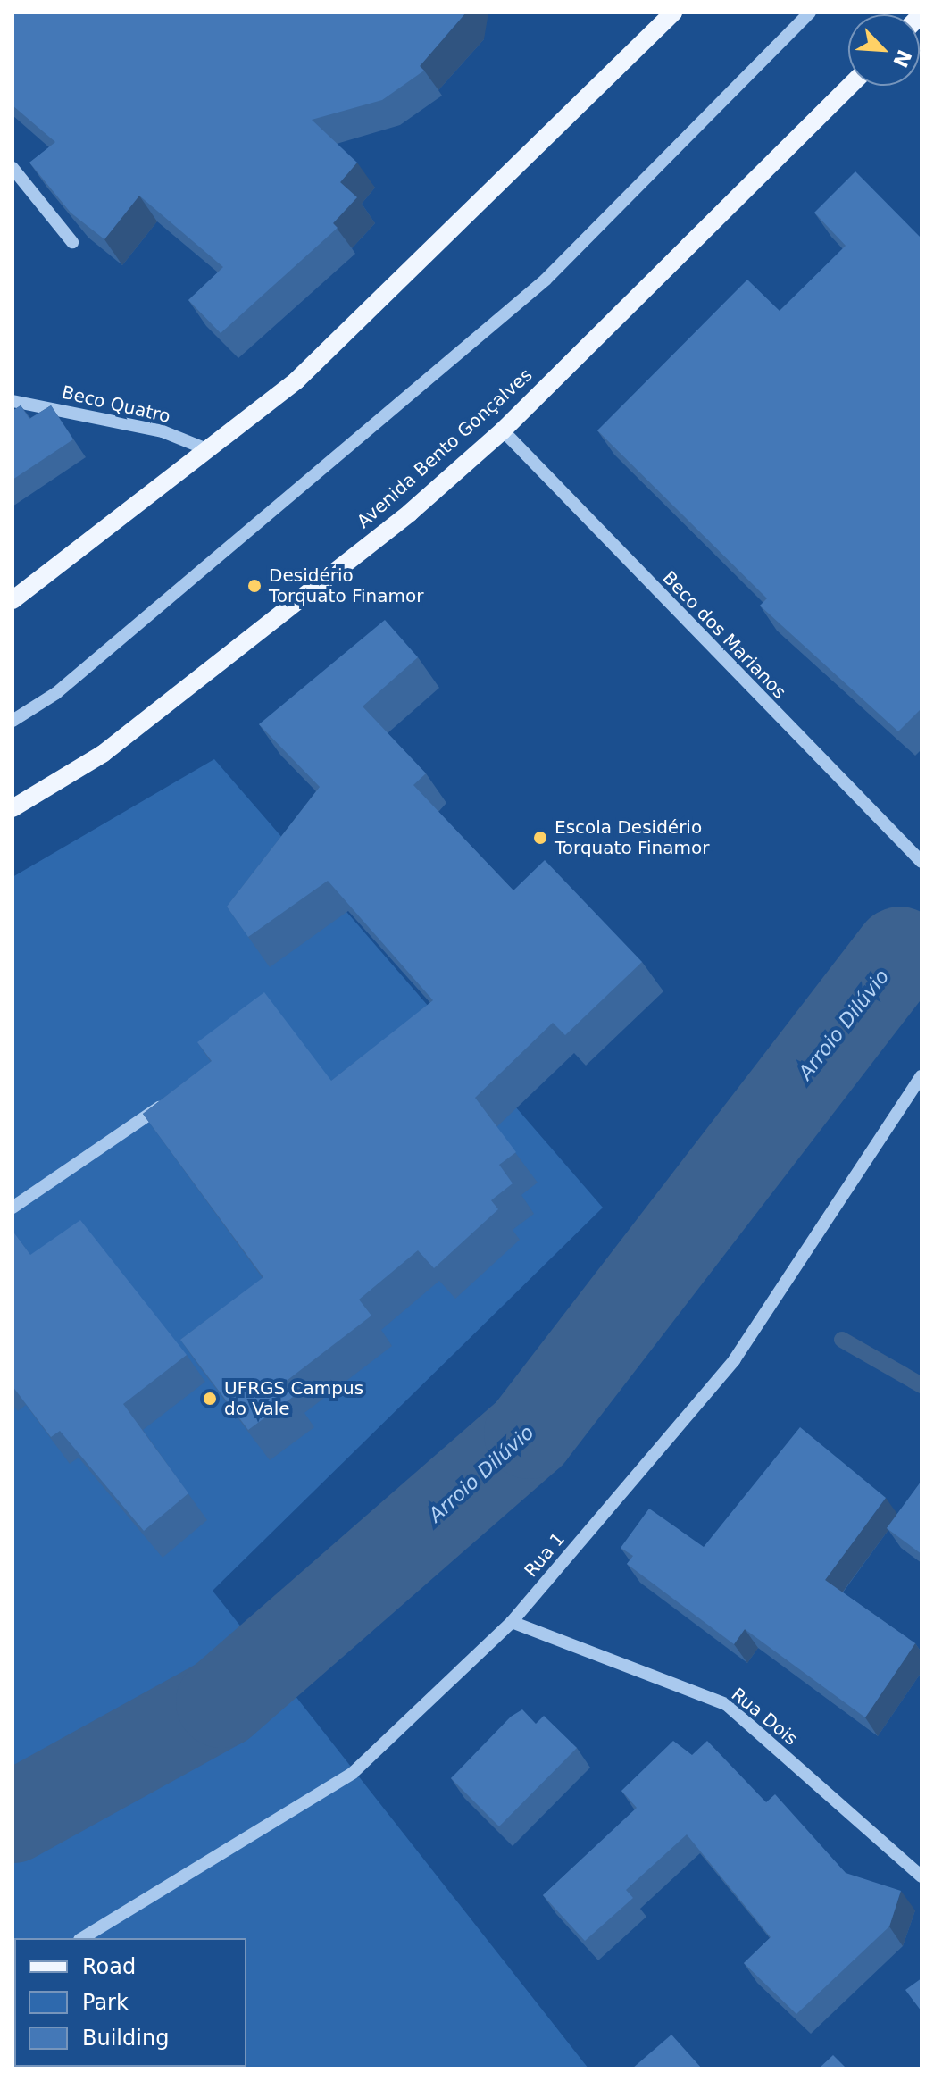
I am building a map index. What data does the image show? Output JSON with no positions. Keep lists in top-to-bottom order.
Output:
{
  "streets": {
    "main road": ["Avenida Bento Gonçalves"],
    "street": [
      "Beco Quatro",
      "Beco dos Marianos",
      "Rua 1",
      "Rua Dois"
    ]
  },
  "crossings": [
    ["Avenida Bento Gonçalves", "Beco dos Marianos"],
    ["Rua 1", "Rua Dois"]
  ],
  "water": ["Arroio Dilúvio"],
  "places": ["Desidério Torquato Finamor", "Escola Desidério Torquato Finamor", "UFRGS Campus do Vale"],
  "legend": ["Road", "Park", "Building"],
  "north": "bottom right"
}
